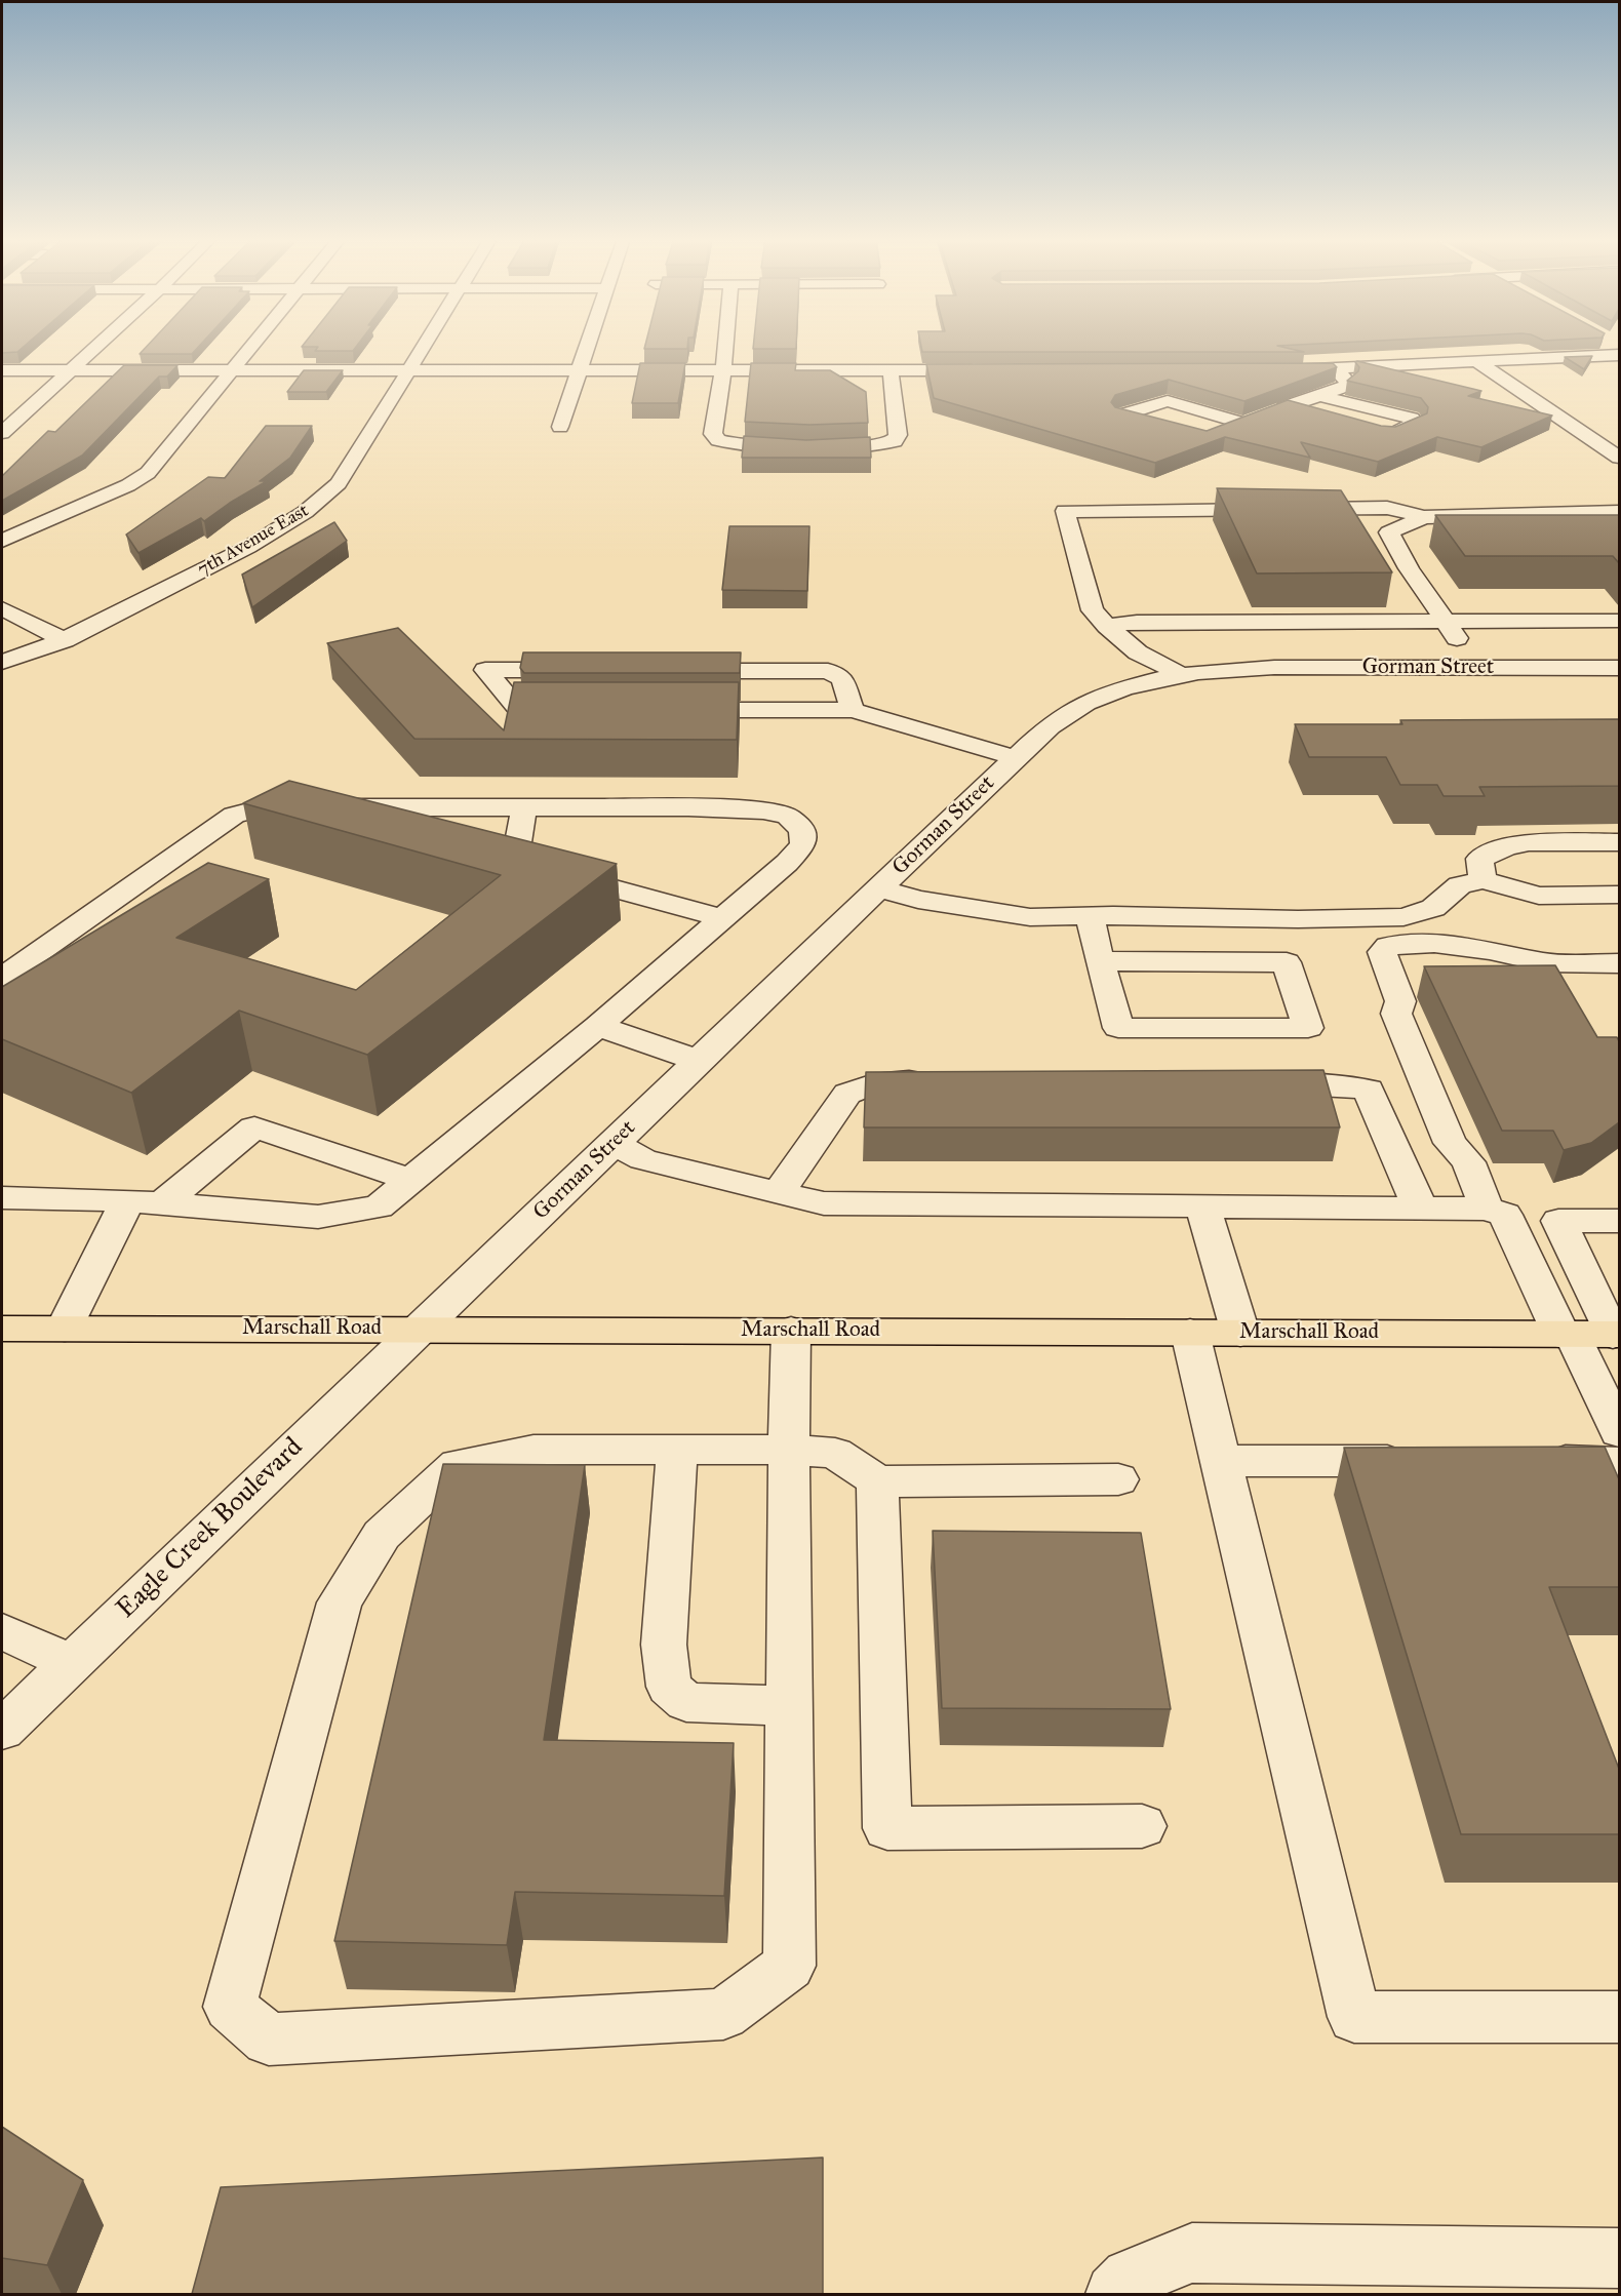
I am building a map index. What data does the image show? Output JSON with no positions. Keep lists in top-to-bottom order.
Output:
{
  "streets": {
    "main road": ["Marschall Road"],
    "street": ["7th Avenue East", "Gorman Street", "Eagle Creek Boulevard"]
  },
  "crossings": [
    ["Gorman Street", "Marschall Road"],
    ["Gorman Street", "Eagle Creek Boulevard"],
    ["Marschall Road", "Eagle Creek Boulevard"]
  ]
}
